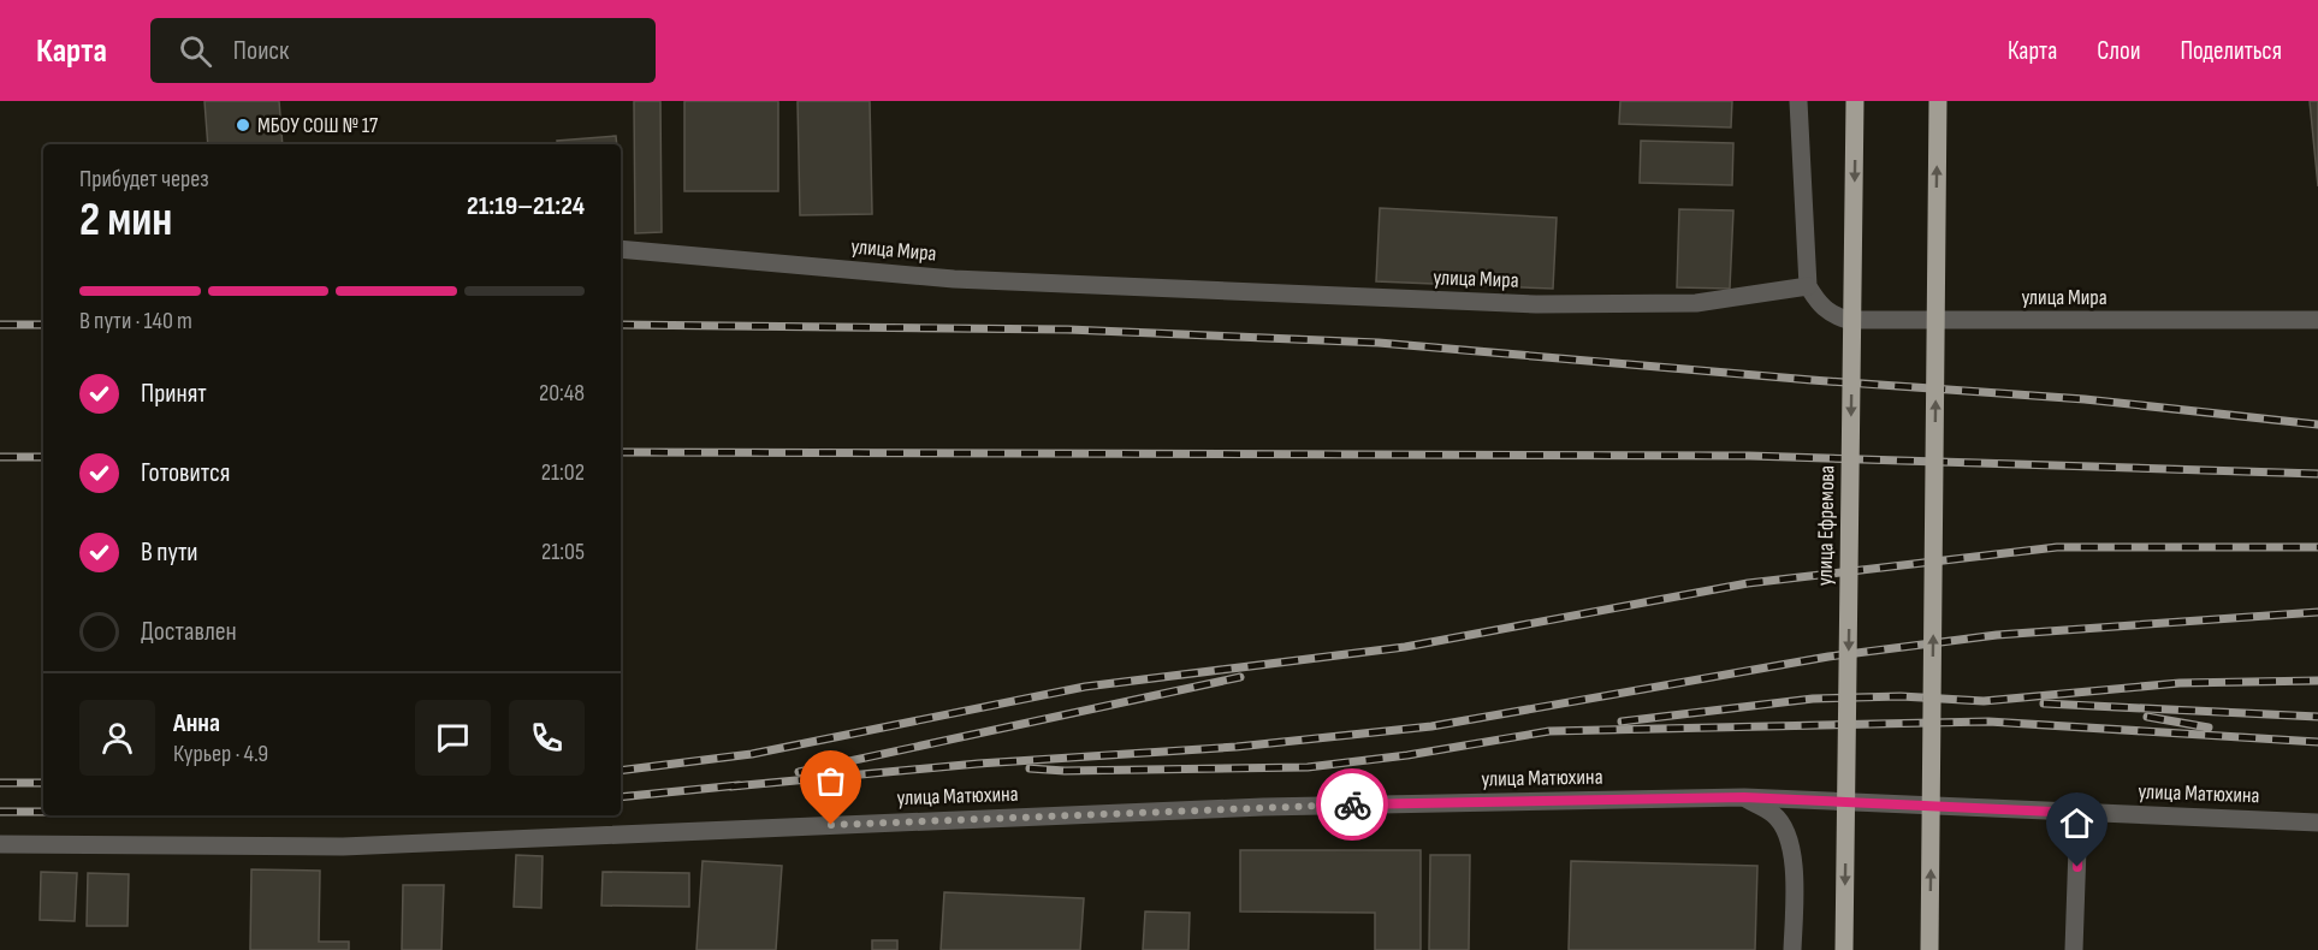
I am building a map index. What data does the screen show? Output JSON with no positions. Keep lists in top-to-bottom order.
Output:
{
  "streets": {
    "main road": ["улица Ефремова"],
    "street": ["улица Мира", "улица Матюхина"]
  },
  "places": ["МБОУ СОШ № 17"],
  "page": {
    "header": "Карта",
    "search": "Поиск",
    "nav": ["Карта", "Слои", "Поделиться"],
    "heading": ["2 мин", "Прибудет через", "21:19–21:24"],
    "panel": ["Анна", "Курьер · 4.9"],
    "bar": "В пути · 140 m",
    "list": [
      ["Принят", "20:48"],
      ["Готовится", "21:02"],
      ["В пути", "21:05"],
      "Доставлен"
    ]
  }
}
